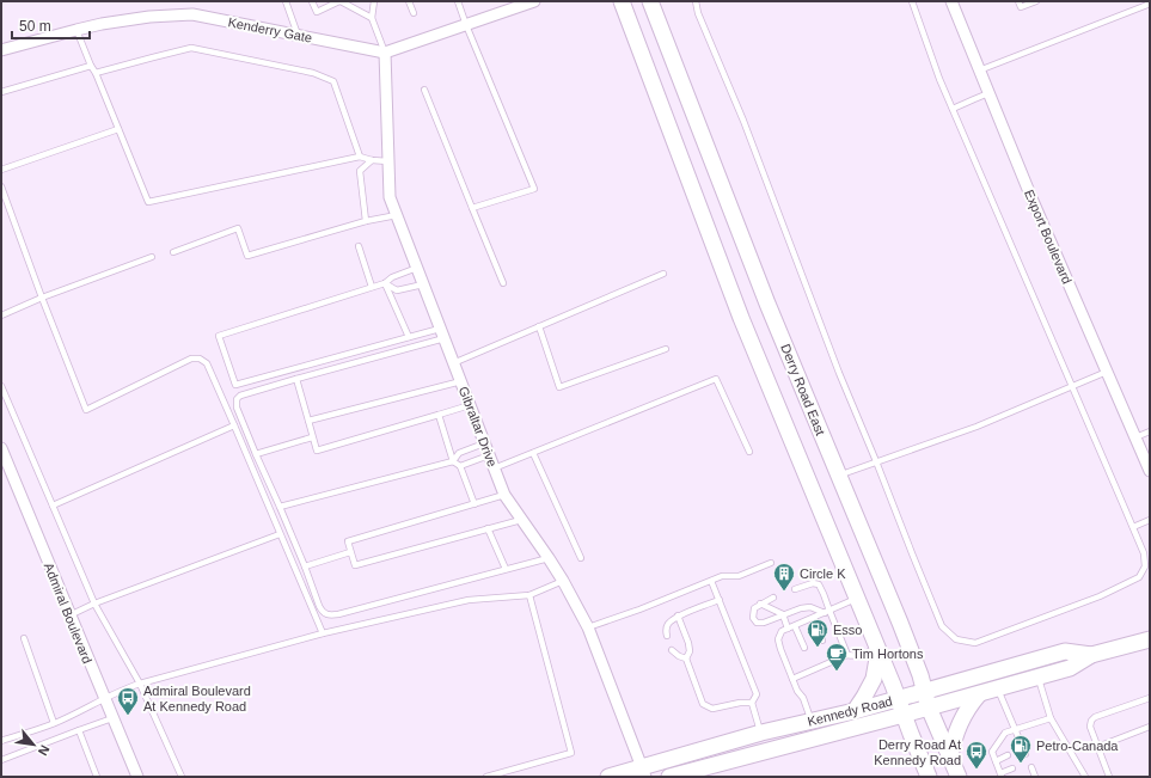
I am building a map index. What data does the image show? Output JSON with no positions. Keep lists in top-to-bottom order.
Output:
{
  "streets": {
    "main road": ["Derry Road East", "Kennedy Road"],
    "street": [
      "Kenderry Gate",
      "Export Boulevard",
      "Gibraltar Drive",
      "Admiral Boulevard"
    ]
  },
  "crossings": [
    ["Kenderry Gate", "Gibraltar Drive"],
    ["Derry Road East", "Kennedy Road"],
    ["Gibraltar Drive", "Kennedy Road"]
  ],
  "places": {
    "building": ["Circle K"],
    "fuel station": ["Esso", "Petro-Canada"],
    "cafe": ["Tim Hortons"],
    "bus stop": ["Admiral Boulevard At Kennedy Road", "Derry Road At Kennedy Road"]
  },
  "scale_bar": "50 m",
  "north": "bottom right"
}
